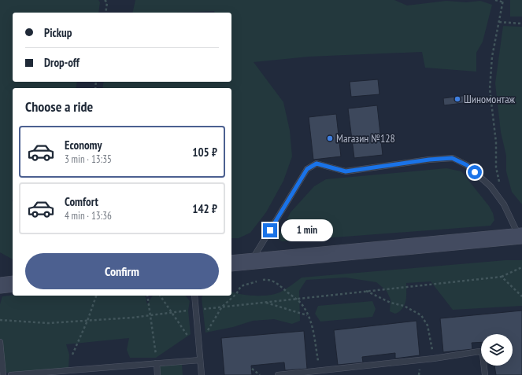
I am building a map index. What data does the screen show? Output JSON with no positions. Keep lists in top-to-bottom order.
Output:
{
  "places": ["Шиномонтаж", "Магазин №128"],
  "page": {
    "banner": ["Pickup", "Drop-off"],
    "heading": "Choose a ride",
    "list": [
      {
        "name": "Economy",
        "note": "3 min · 13:35",
        "value": "105 ₽"
      },
      {
        "name": "Comfort",
        "note": "4 min · 13:36",
        "value": "142 ₽"
      }
    ],
    "bubble": "1 min",
    "buttons": "Confirm"
  }
}
